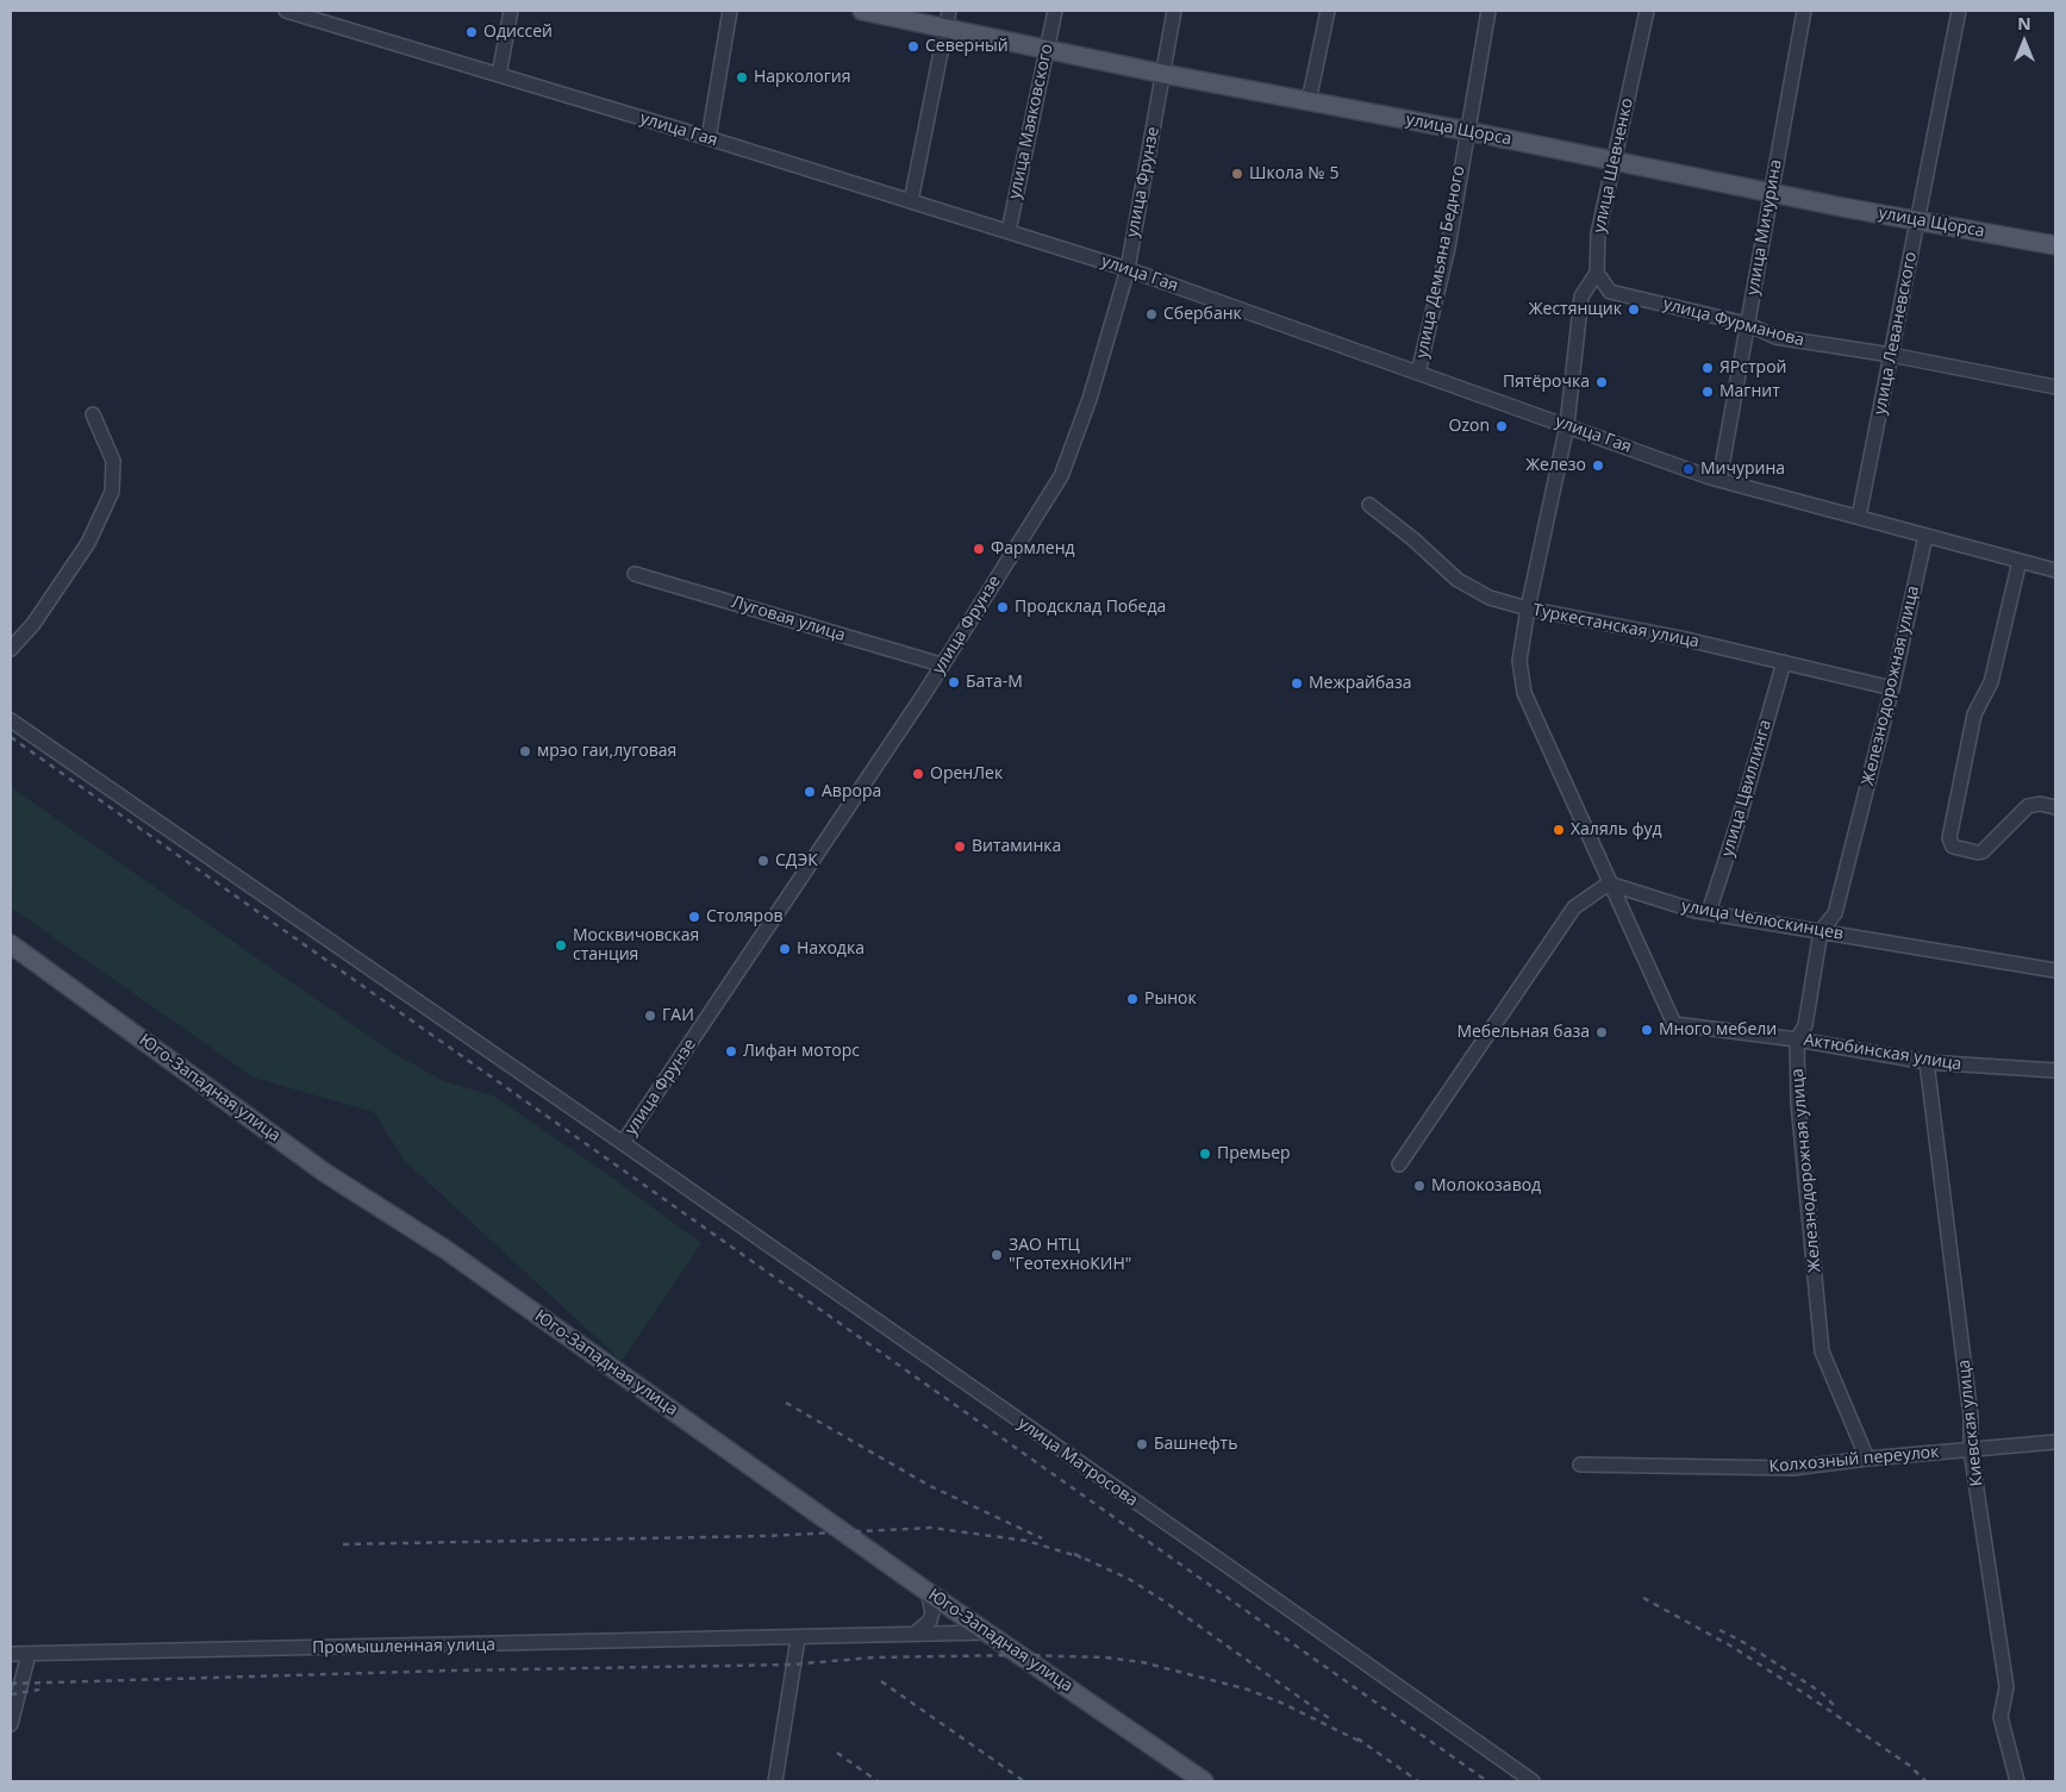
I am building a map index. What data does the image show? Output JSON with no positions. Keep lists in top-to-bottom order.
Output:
{
  "streets": {
    "main road": ["улица Щорса", "Юго-Западная улица"],
    "street": [
      "улица Маяковского",
      "улица Гая",
      "улица Шевченко",
      "улица Фрунзе",
      "улица Мичурина",
      "улица Демьяна Бедного",
      "улица Фурманова",
      "улица Леваневского",
      "Луговая улица",
      "Туркестанская улица",
      "Железнодорожная улица",
      "улица Цвиллинга",
      "улица Челюскинцев",
      "Актюбинская улица",
      "Киевская улица",
      "Колхозный переулок",
      "улица Матросова",
      "Промышленная улица"
    ]
  },
  "crossings": [
    ["улица Маяковского", "улица Гая"],
    ["улица Маяковского", "улица Щорса"],
    ["улица Гая", "улица Фрунзе"],
    ["улица Гая", "улица Мичурина"],
    ["улица Гая", "улица Демьяна Бедного"],
    ["улица Гая", "улица Леваневского"],
    ["улица Гая", "Железнодорожная улица"],
    ["улица Щорса", "улица Шевченко"],
    ["улица Щорса", "улица Фрунзе"],
    ["улица Щорса", "улица Мичурина"],
    ["улица Щорса", "улица Демьяна Бедного"],
    ["улица Щорса", "улица Леваневского"],
    ["улица Шевченко", "улица Фурманова"],
    ["улица Фрунзе", "Луговая улица"],
    ["улица Фрунзе", "улица Матросова"],
    ["улица Мичурина", "улица Фурманова"],
    ["улица Фурманова", "улица Леваневского"],
    ["Туркестанская улица", "Железнодорожная улица"],
    ["Туркестанская улица", "улица Цвиллинга"],
    ["Железнодорожная улица", "улица Челюскинцев"],
    ["Железнодорожная улица", "Актюбинская улица"],
    ["Железнодорожная улица", "Колхозный переулок"],
    ["улица Цвиллинга", "улица Челюскинцев"],
    ["улица Челюскинцев", "Актюбинская улица"],
    ["Актюбинская улица", "Киевская улица"],
    ["Юго-Западная улица", "Промышленная улица"],
    ["Киевская улица", "Колхозный переулок"]
  ],
  "places": [
    "Одиссей",
    "Северный",
    "Наркология",
    "Школа № 5",
    "Жестянщик",
    "Сбербанк",
    "ЯРстрой",
    "Пятёрочка",
    "Магнит",
    "Ozon",
    "Железо",
    "Мичурина",
    "Фармленд",
    "Продсклад Победа",
    "Бата-М",
    "Межрайбаза",
    "мрэо гаи,луговая",
    "ОренЛек",
    "Аврора",
    "Халяль фуд",
    "Витаминка",
    "СДЭК",
    "Столяров",
    "Москвичовская станция",
    "Находка",
    "Рынок",
    "ГАИ",
    "Много мебели",
    "Мебельная база",
    "Лифан моторс",
    "Премьер",
    "Молокозавод",
    "ЗАО НТЦ \"ГеотехноКИН\"",
    "Башнефть"
  ],
  "north": "top"
}
